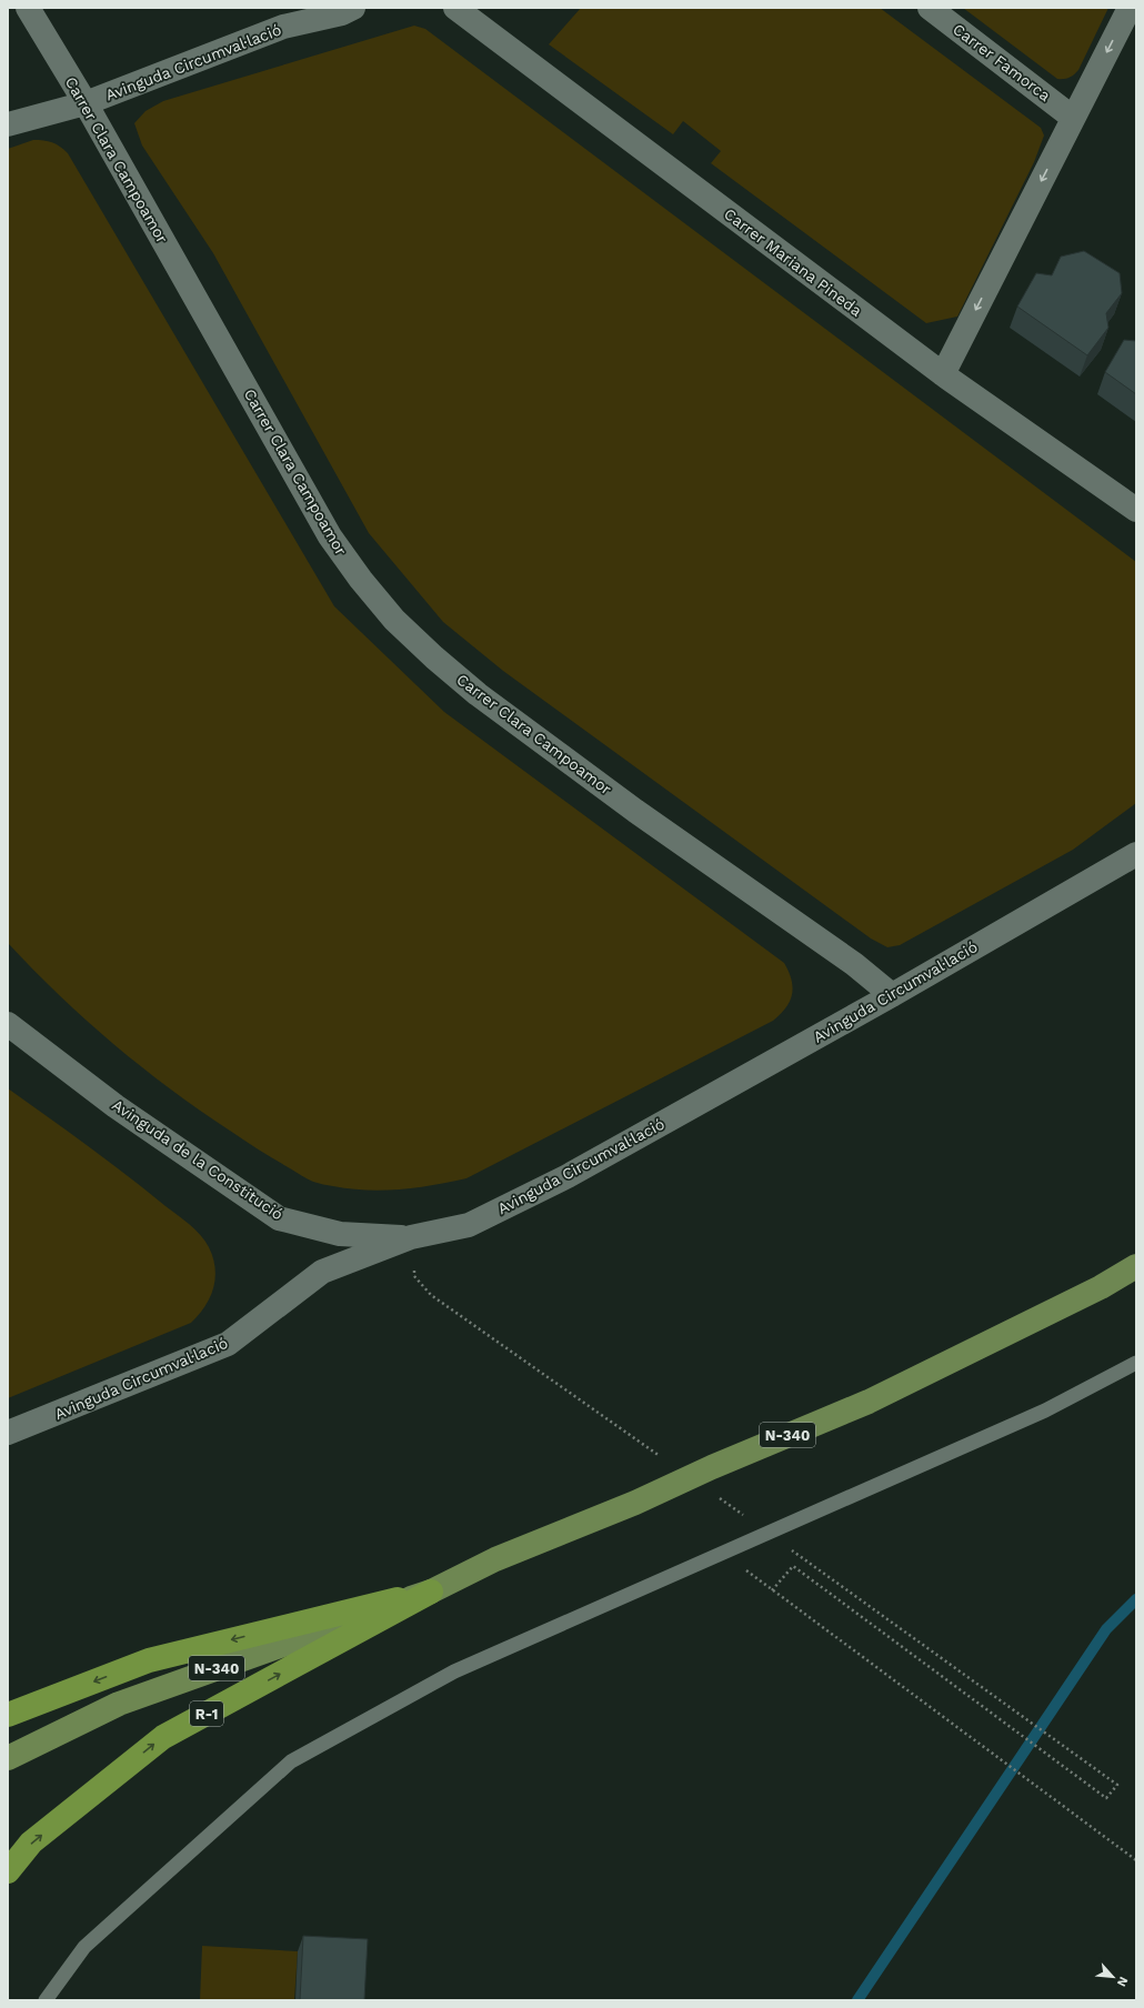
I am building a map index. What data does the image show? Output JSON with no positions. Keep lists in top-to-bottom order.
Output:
{
  "streets": {
    "highway": ["R-1"],
    "main road": ["N-340"],
    "street": [
      "Avinguda Circumval·lació",
      "Carrer Famorca",
      "Carrer Clara Campoamor",
      "Carrer Mariana Pineda",
      "Avinguda de la Constitució"
    ]
  },
  "crossings": [
    ["Avinguda Circumval·lació", "Carrer Clara Campoamor"],
    ["Avinguda Circumval·lació", "Avinguda de la Constitució"],
    ["N-340", "R-1"]
  ],
  "north": "bottom right"
}
